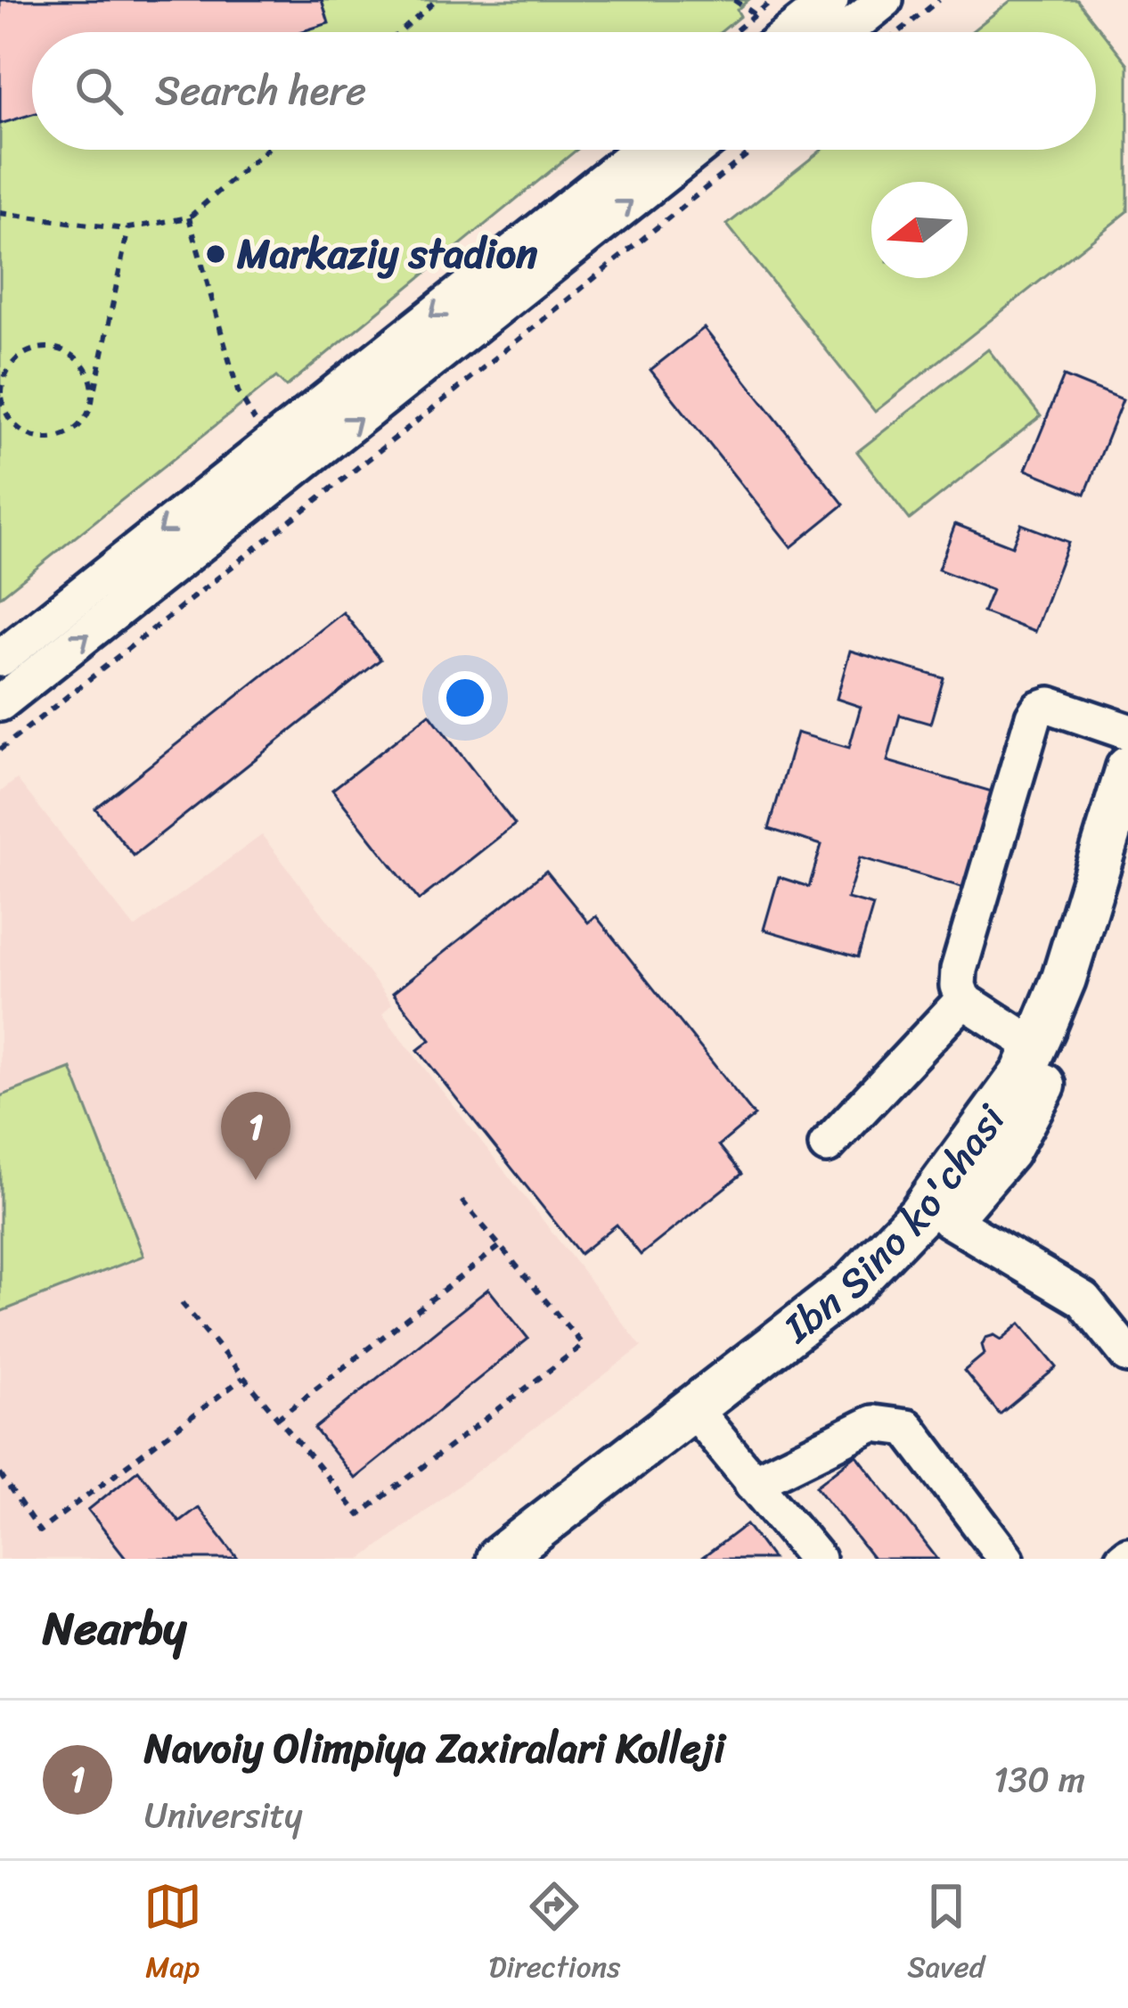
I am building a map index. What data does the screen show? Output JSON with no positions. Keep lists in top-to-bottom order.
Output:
{
  "streets": {
    "main road": ["Ibn Sino ko'chasi"]
  },
  "places": ["Markaziy stadion"],
  "north": "left",
  "page": {
    "search": "Search here",
    "pins": "1",
    "heading": "Nearby",
    "list": [
      {
        "mark": "1",
        "name": "Navoiy Olimpiya Zaxiralari Kolleji",
        "note": "University",
        "value": "130 m"
      }
    ],
    "nav": ["Map", "Directions", "Saved"]
  }
}
